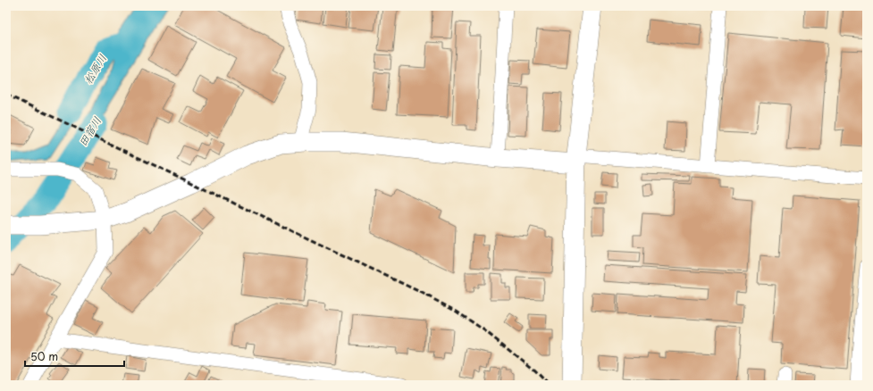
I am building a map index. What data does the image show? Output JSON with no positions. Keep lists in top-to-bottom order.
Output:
{
  "water": ["松原川", "田宿川"],
  "scale_bar": "50 m"
}
